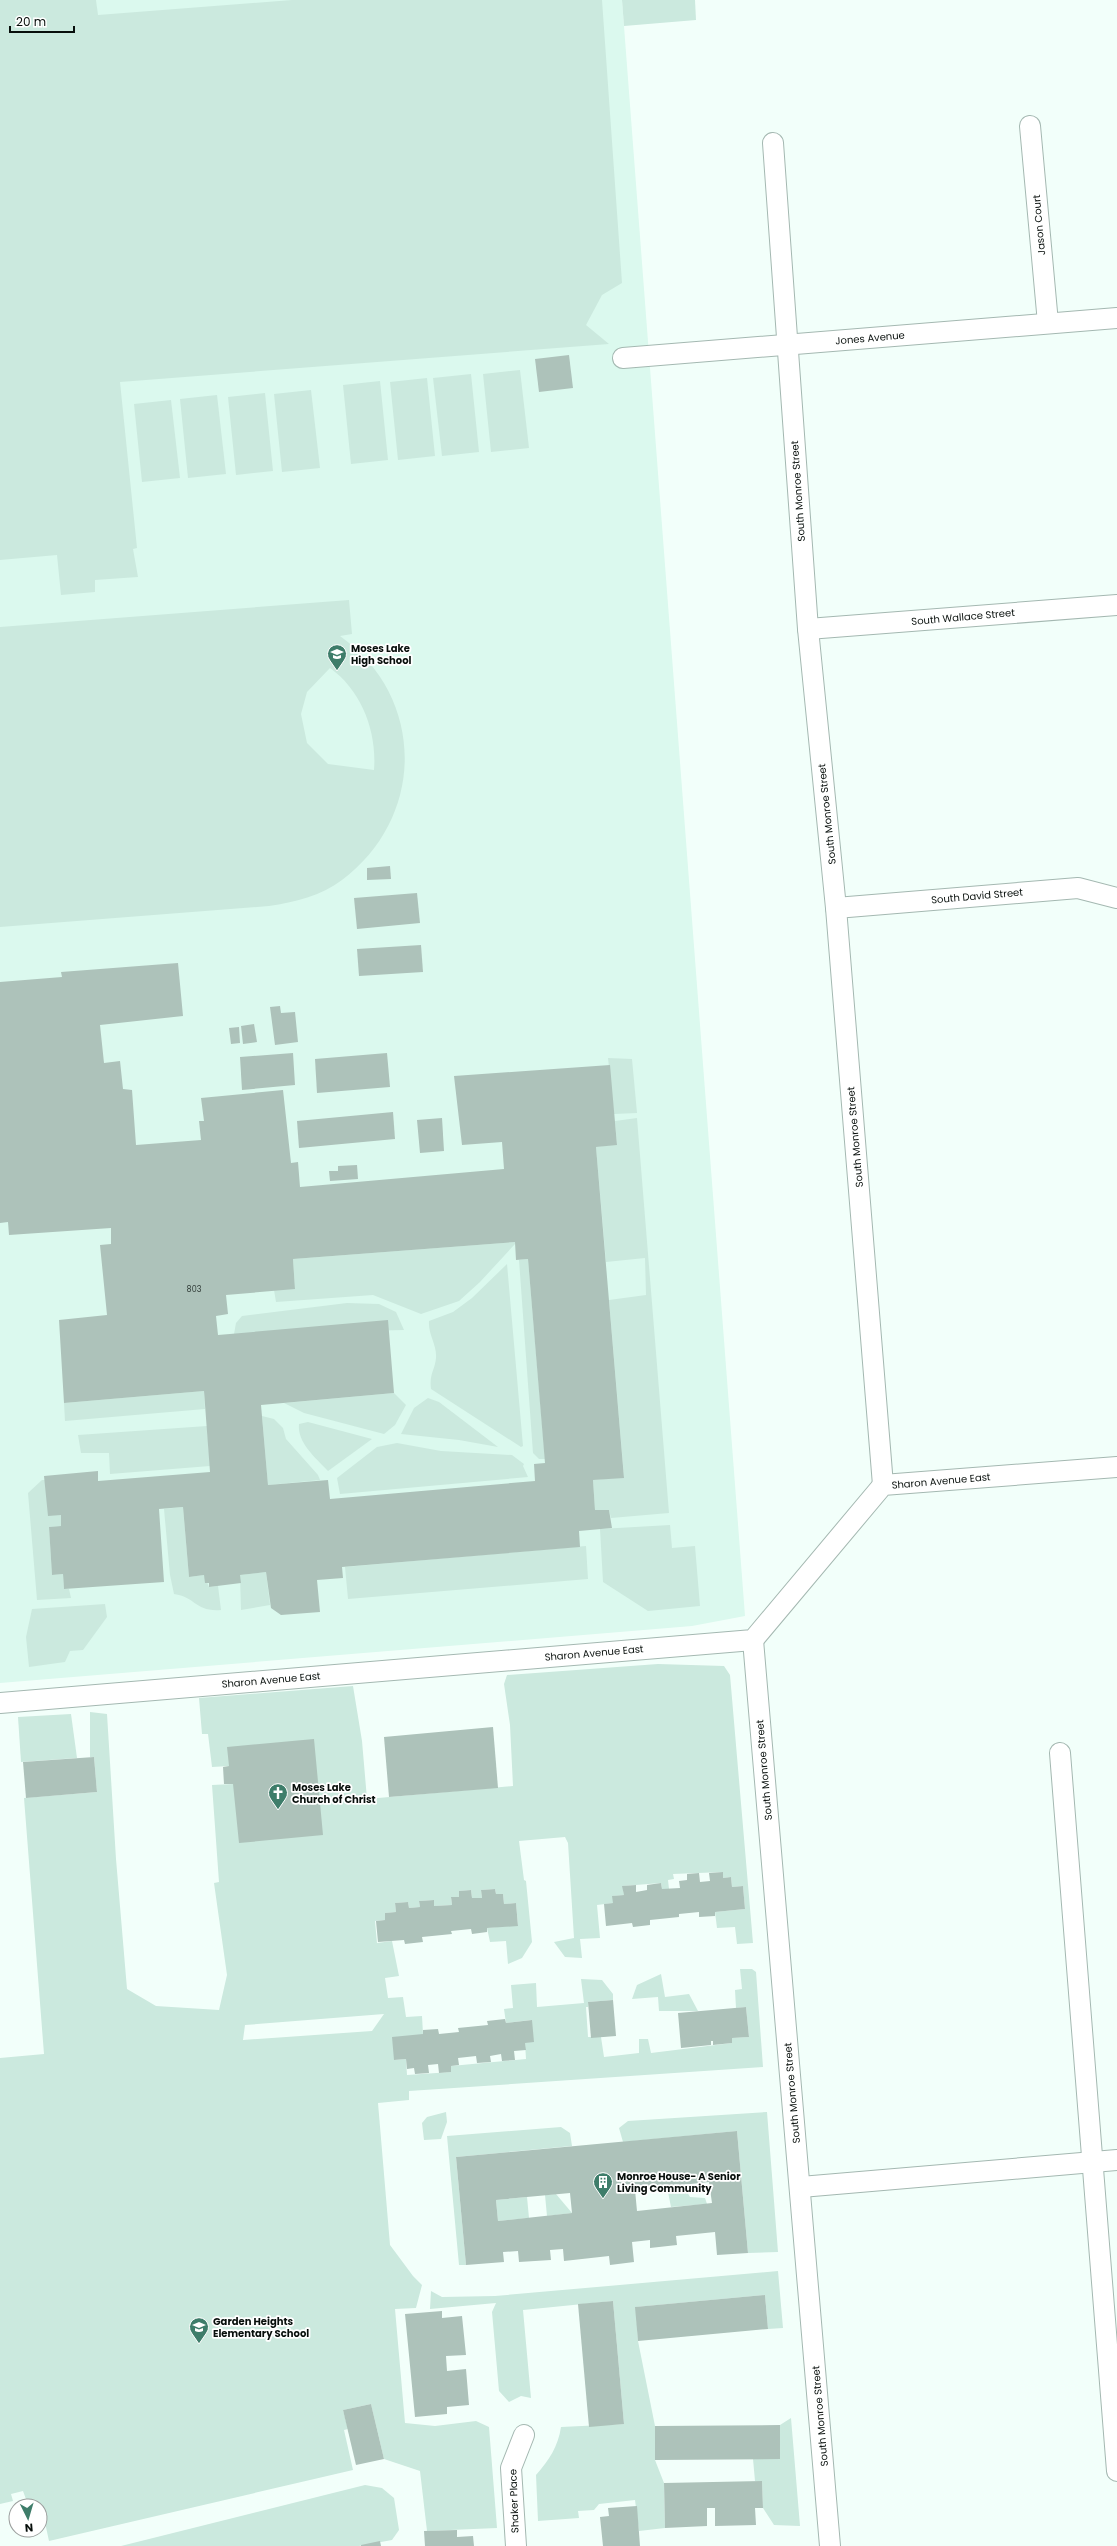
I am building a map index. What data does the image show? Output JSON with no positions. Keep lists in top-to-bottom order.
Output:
{
  "streets": {
    "street": [
      "Jason Court",
      "Jones Avenue",
      "South Monroe Street",
      "South Wallace Street",
      "South David Street",
      "Sharon Avenue East",
      "Shaker Place"
    ]
  },
  "crossings": [
    ["Jason Court", "Jones Avenue"],
    ["Jones Avenue", "South Monroe Street"],
    ["South Monroe Street", "South Wallace Street"],
    ["South Monroe Street", "South David Street"],
    ["South Monroe Street", "Sharon Avenue East"]
  ],
  "places": {
    "school or university": ["Moses Lake High School", "Garden Heights Elementary School"],
    "church": ["Moses Lake Church of Christ"],
    "building": ["Monroe House- A Senior Living Community"]
  },
  "house_numbers": ["803"],
  "scale_bar": "20 m",
  "north": "bottom"
}
